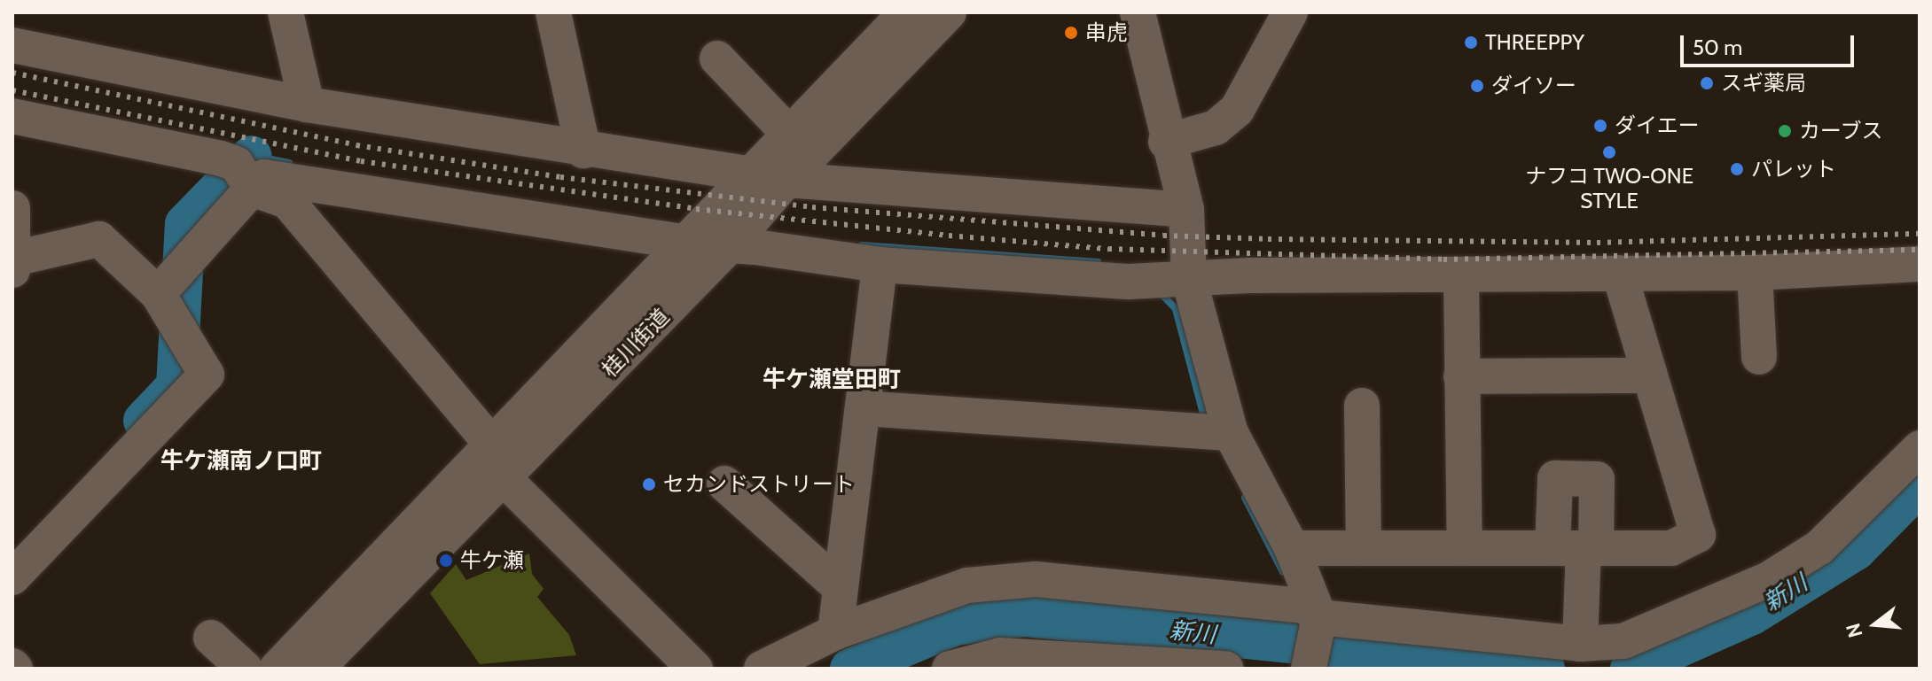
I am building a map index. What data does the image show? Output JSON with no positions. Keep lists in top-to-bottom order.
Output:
{
  "streets": {
    "street": ["桂川街道"]
  },
  "districts": ["牛ケ瀬堂田町", "牛ケ瀬南ノ口町"],
  "water": ["新川"],
  "places": [
    "串虎",
    "THREEPPY",
    "スギ薬局",
    "ダイソー",
    "ダイエー",
    "カーブス",
    "ナフコ TWO-ONE STYLE",
    "パレット",
    "セカンドストリート",
    "牛ケ瀬"
  ],
  "scale_bar": "50 m",
  "north": "left"
}
